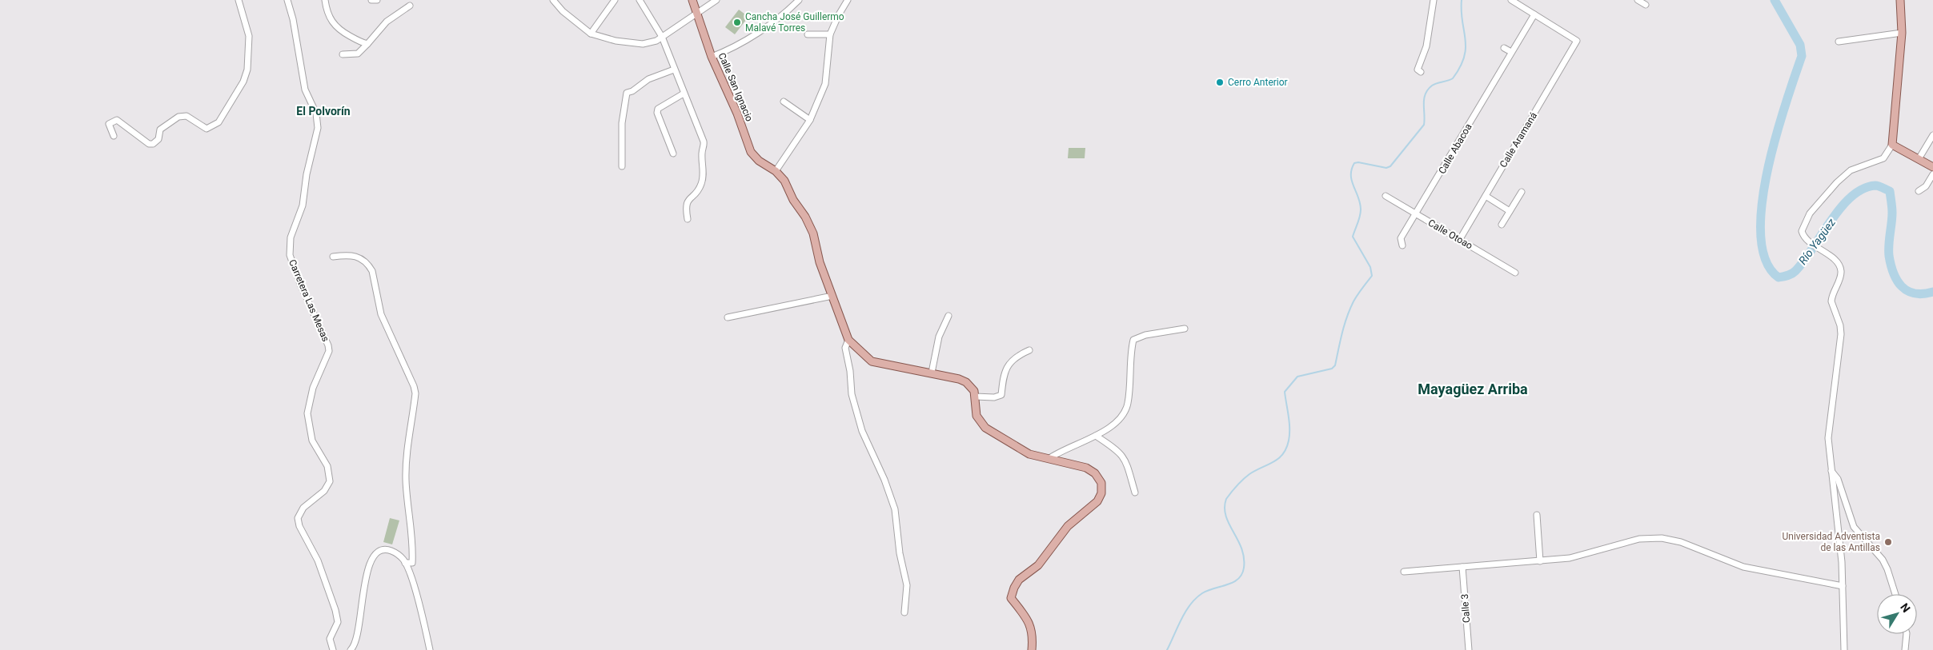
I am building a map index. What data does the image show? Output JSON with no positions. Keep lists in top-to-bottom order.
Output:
{
  "streets": {
    "main road": ["Calle San Ignacio"],
    "street": [
      "Calle Aramaná",
      "Calle Abacoa",
      "Calle Otoao",
      "Carretera Las Mesas",
      "Calle 3"
    ]
  },
  "crossings": [
    ["Calle Aramaná", "Calle Abacoa"],
    ["Calle Aramaná", "Calle Otoao"],
    ["Calle Abacoa", "Calle Otoao"]
  ],
  "districts": ["El Polvorín", "Mayagüez Arriba"],
  "water": ["Río Yagüez"],
  "places": ["Cancha José Guillermo Malavé Torres", "Cerro Anterior", "Universidad Adventista de las Antillas"],
  "north": "top right"
}
